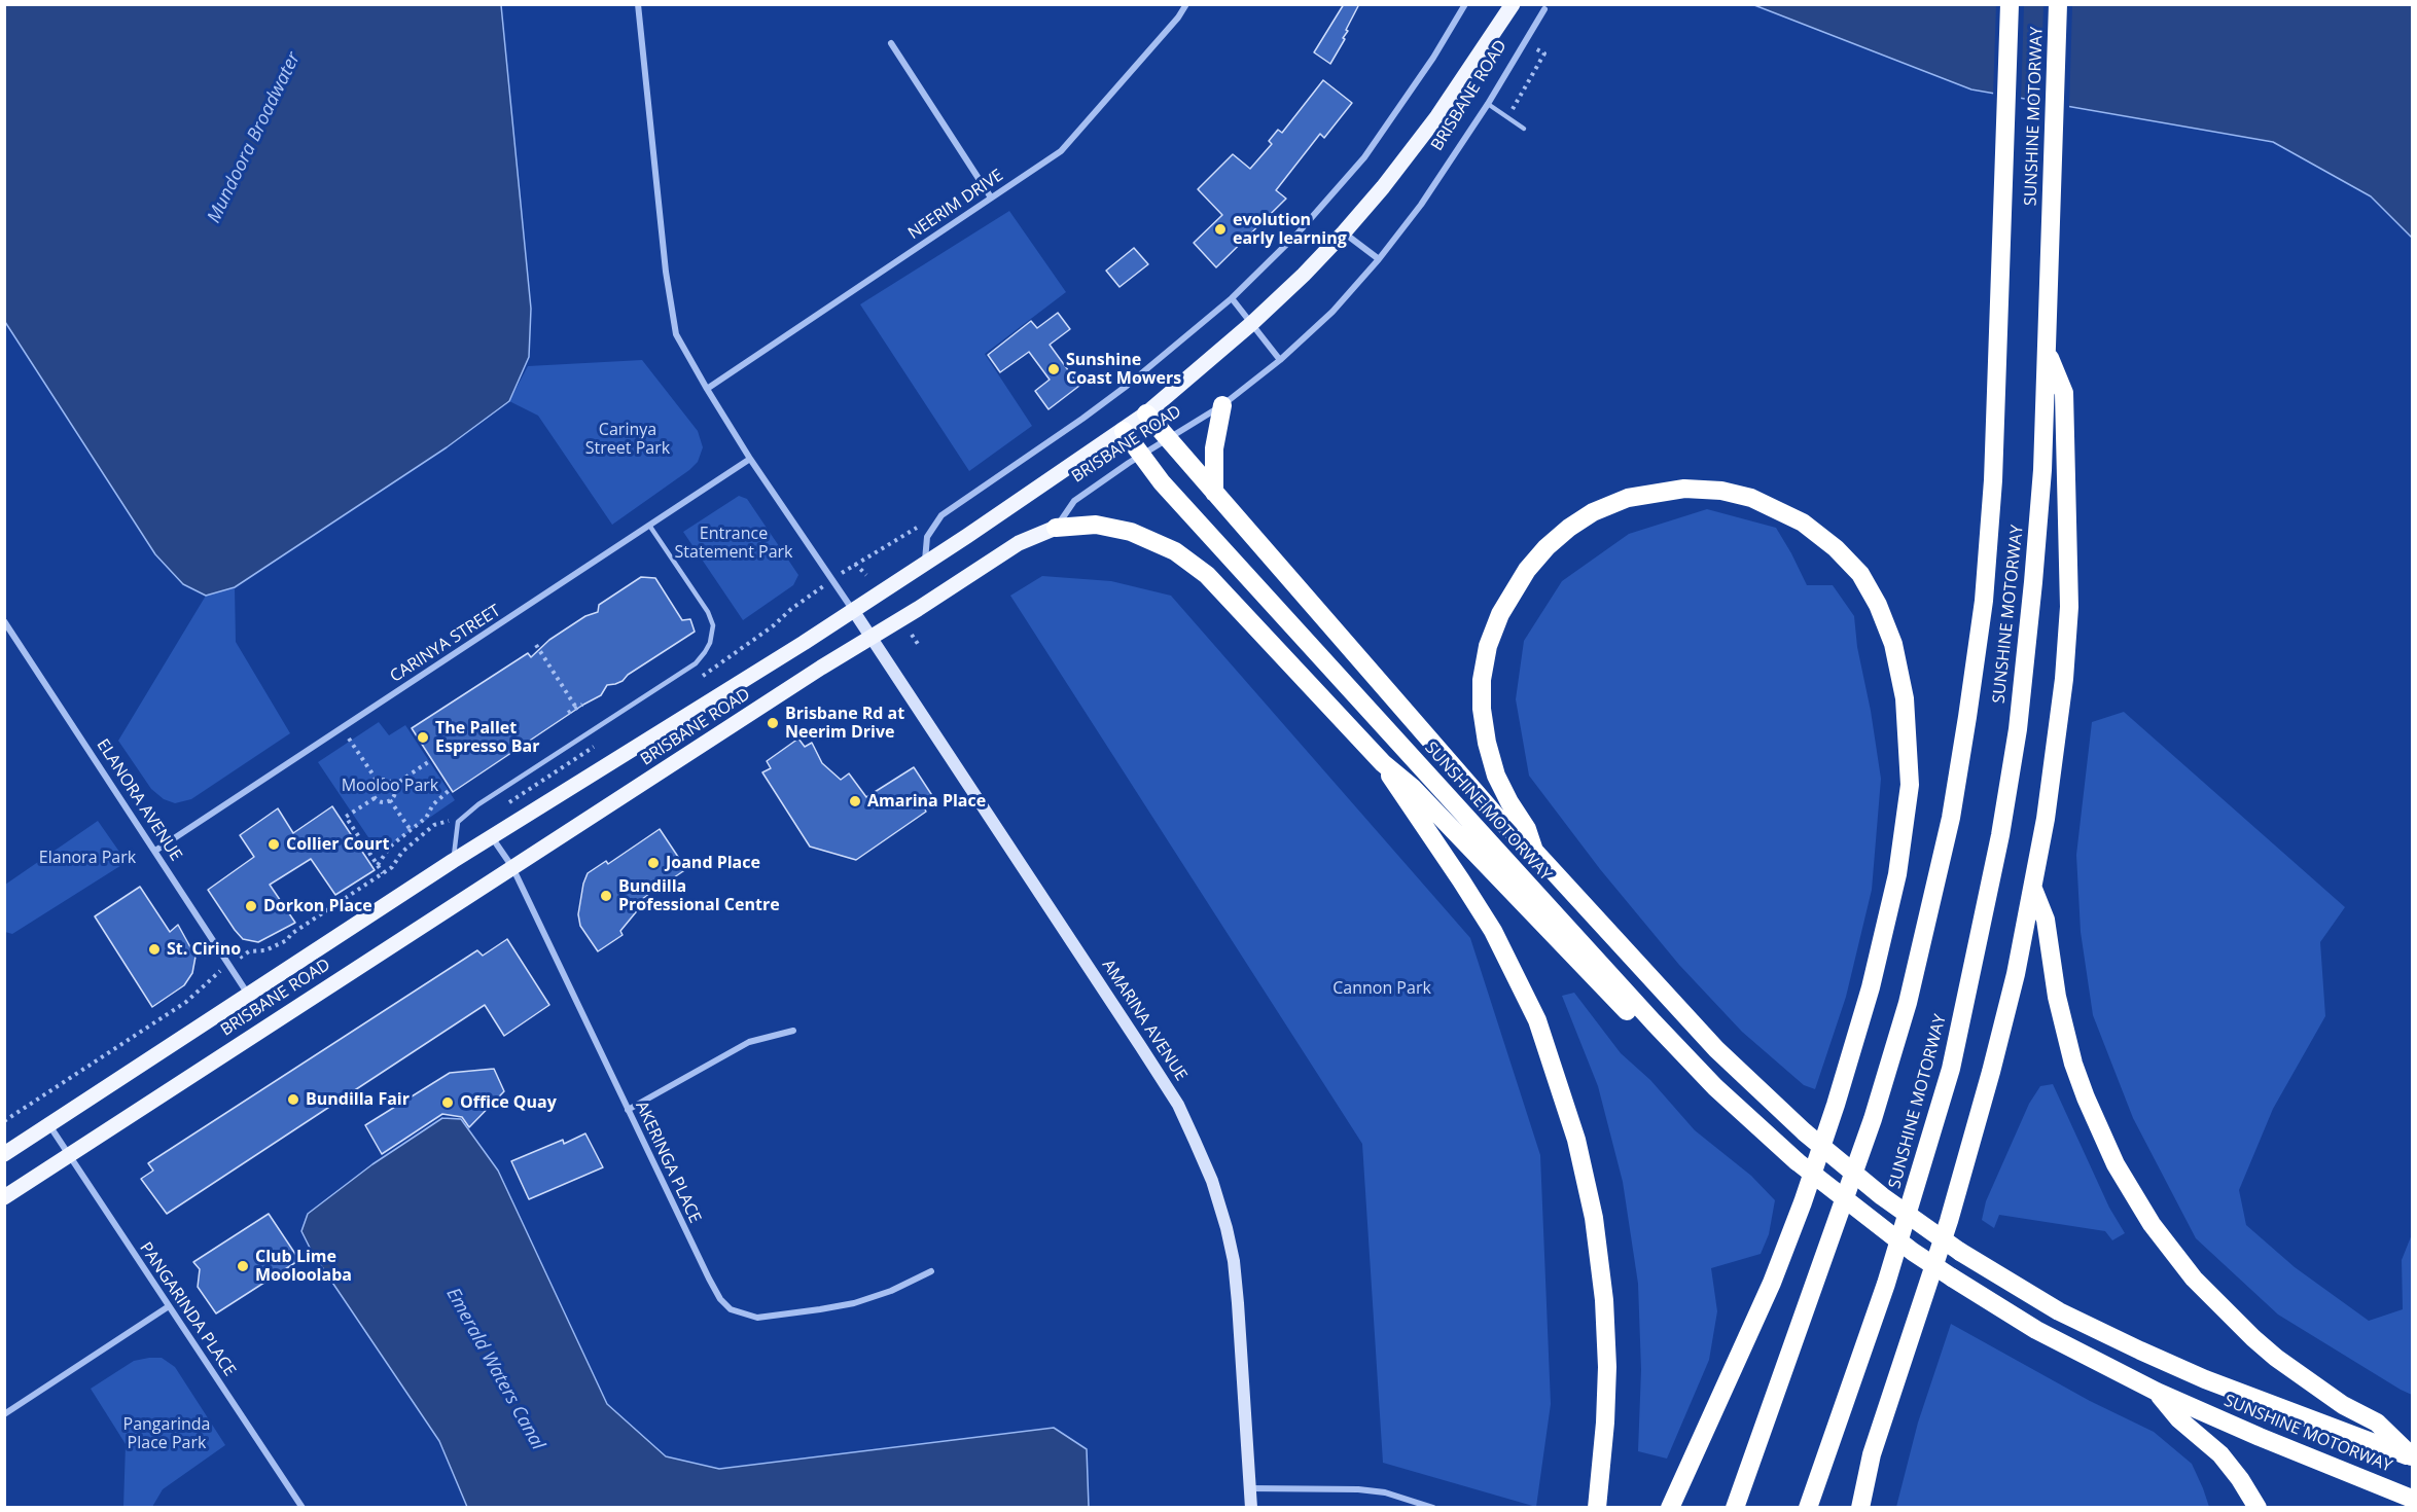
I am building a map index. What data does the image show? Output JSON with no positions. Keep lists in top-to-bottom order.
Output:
{
  "streets": {
    "highway": ["SUNSHINE MOTORWAY"],
    "main road": ["BRISBANE ROAD"],
    "street": [
      "NEERIM DRIVE",
      "CARINYA STREET",
      "ELANORA AVENUE",
      "AMARINA AVENUE",
      "AKERINGA PLACE",
      "PANGARINDA PLACE"
    ]
  },
  "crossings": [
    ["BRISBANE ROAD", "SUNSHINE MOTORWAY"],
    ["BRISBANE ROAD", "ELANORA AVENUE"],
    ["BRISBANE ROAD", "AMARINA AVENUE"],
    ["BRISBANE ROAD", "AKERINGA PLACE"],
    ["BRISBANE ROAD", "PANGARINDA PLACE"],
    ["CARINYA STREET", "ELANORA AVENUE"]
  ],
  "water": ["Mundoora Broadwater", "Emerald Waters Canal"],
  "parks": [
    "Carinya Street Park",
    "Entrance Statement Park",
    "Mooloo Park",
    "Elanora Park",
    "Cannon Park",
    "Pangarinda Place Park"
  ],
  "places": [
    "evolution early learning",
    "Sunshine Coast Mowers",
    "Brisbane Rd at Neerim Drive",
    "The Pallet Espresso Bar",
    "Amarina Place",
    "Collier Court",
    "Joand Place",
    "Bundilla Professional Centre",
    "Dorkon Place",
    "St. Cirino",
    "Bundilla Fair",
    "Office Quay",
    "Club Lime Mooloolaba"
  ]
}
